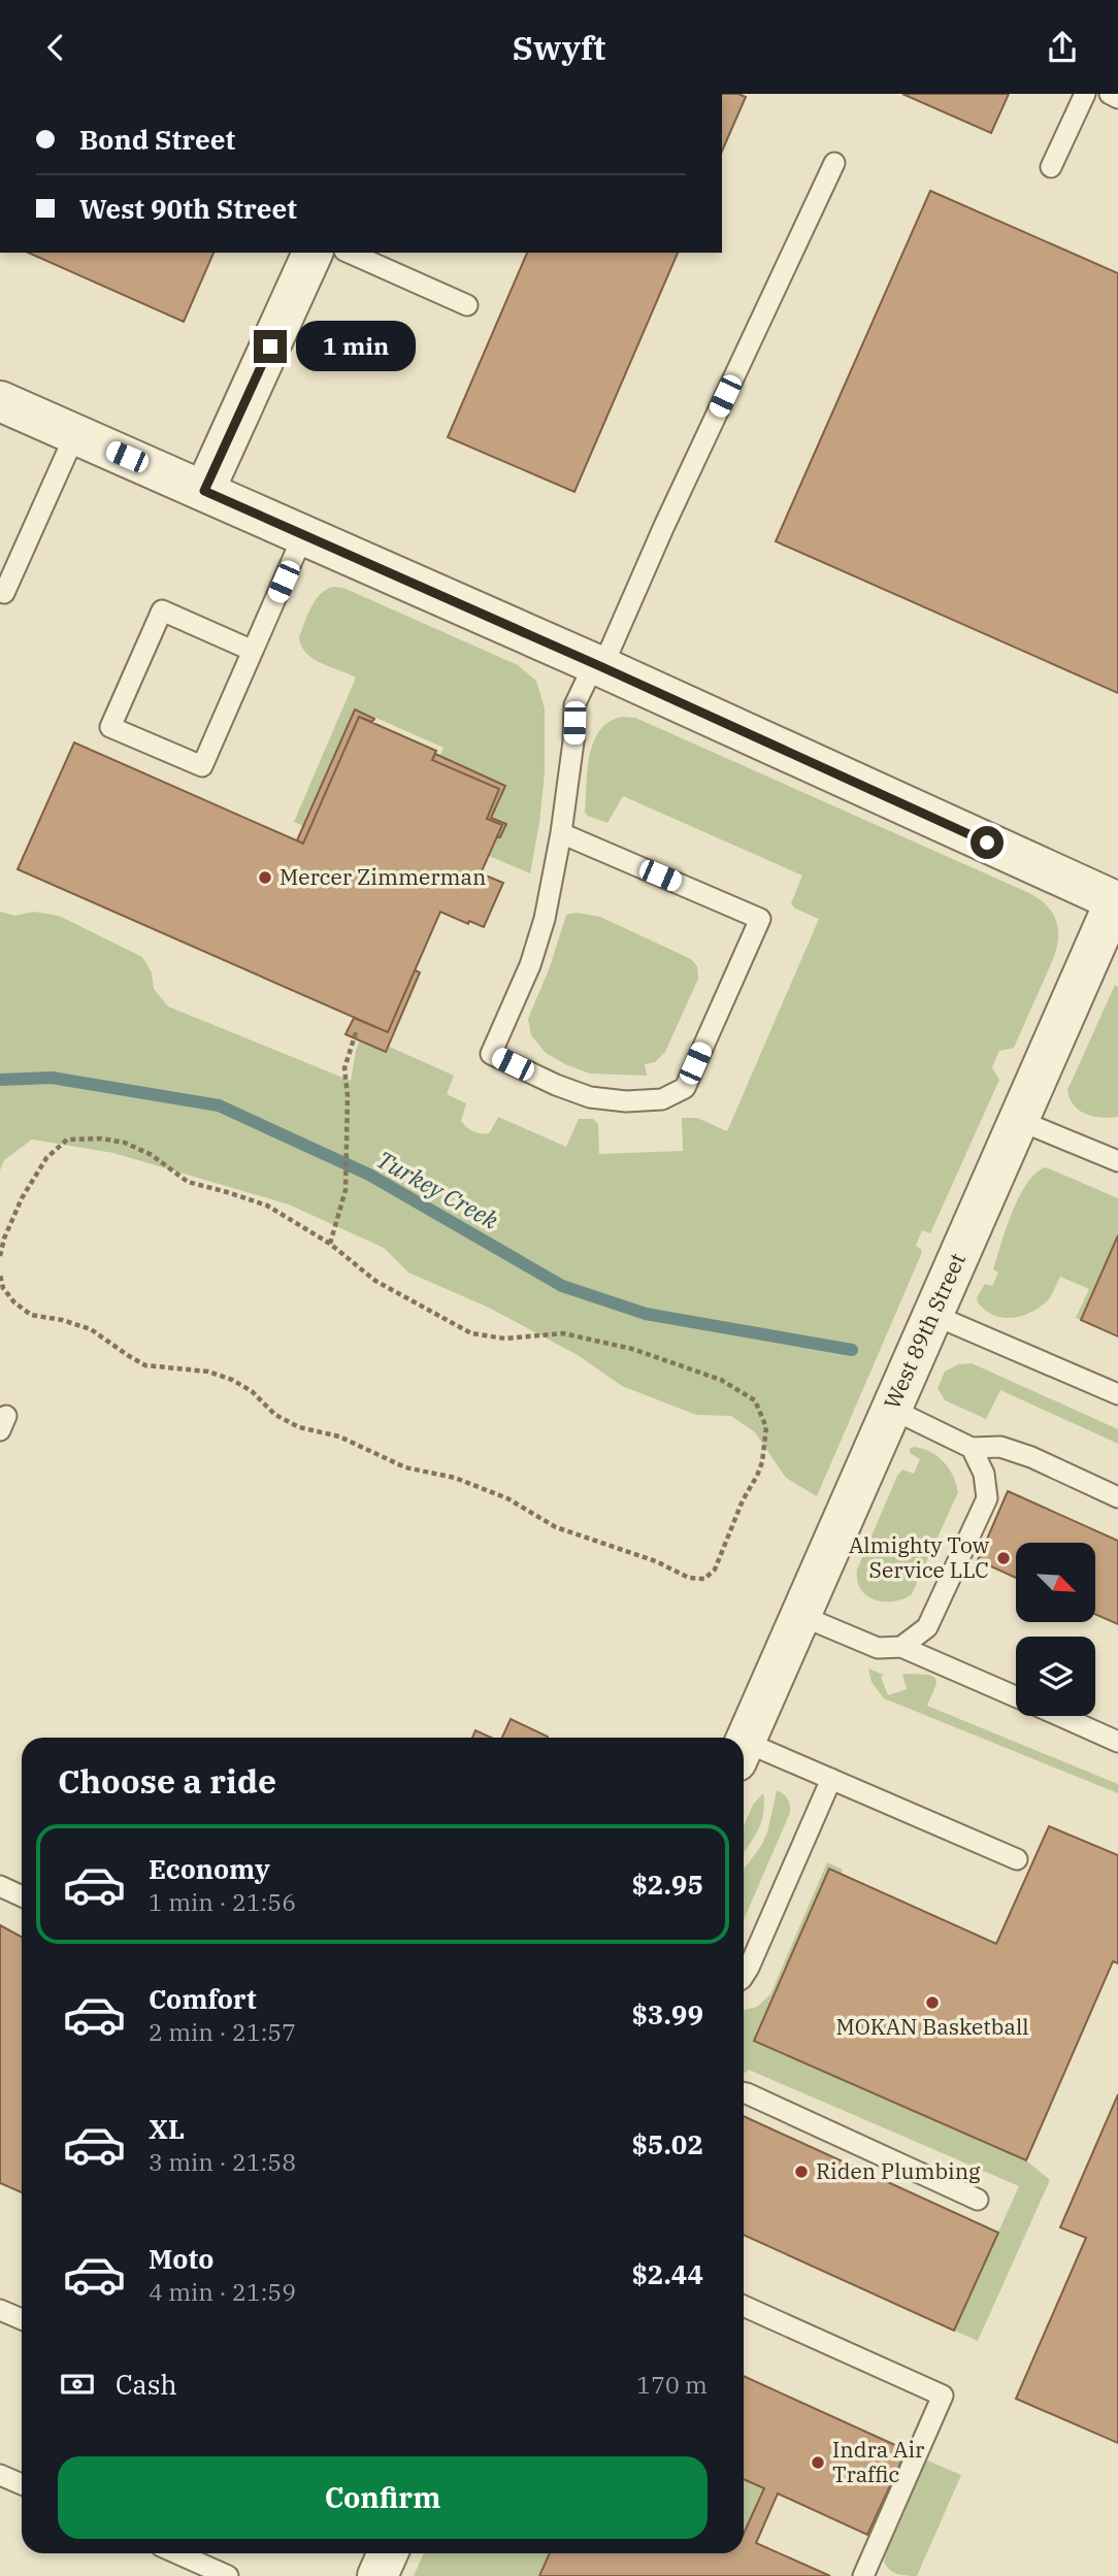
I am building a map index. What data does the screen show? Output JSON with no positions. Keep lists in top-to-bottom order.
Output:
{
  "streets": {
    "street": ["West 89th Street"]
  },
  "water": ["Turkey Creek"],
  "places": [
    "Mercer Zimmerman",
    "Almighty Tow Service LLC",
    "MOKAN Basketball",
    "Riden Plumbing",
    "Indra Air Traffic"
  ],
  "north": "bottom right",
  "page": {
    "header": "Swyft",
    "banner": ["Bond Street", "West 90th Street"],
    "bubble": "1 min",
    "heading": "Choose a ride",
    "list": [
      {
        "name": "Economy",
        "note": "1 min · 21:56",
        "value": "$2.95"
      },
      {
        "name": "Comfort",
        "note": "2 min · 21:57",
        "value": "$3.99"
      },
      {
        "name": "XL",
        "note": "3 min · 21:58",
        "value": "$5.02"
      },
      {
        "name": "Moto",
        "note": "4 min · 21:59",
        "value": "$2.44"
      }
    ],
    "pay": ["Cash", "170 m"],
    "buttons": "Confirm"
  }
}
